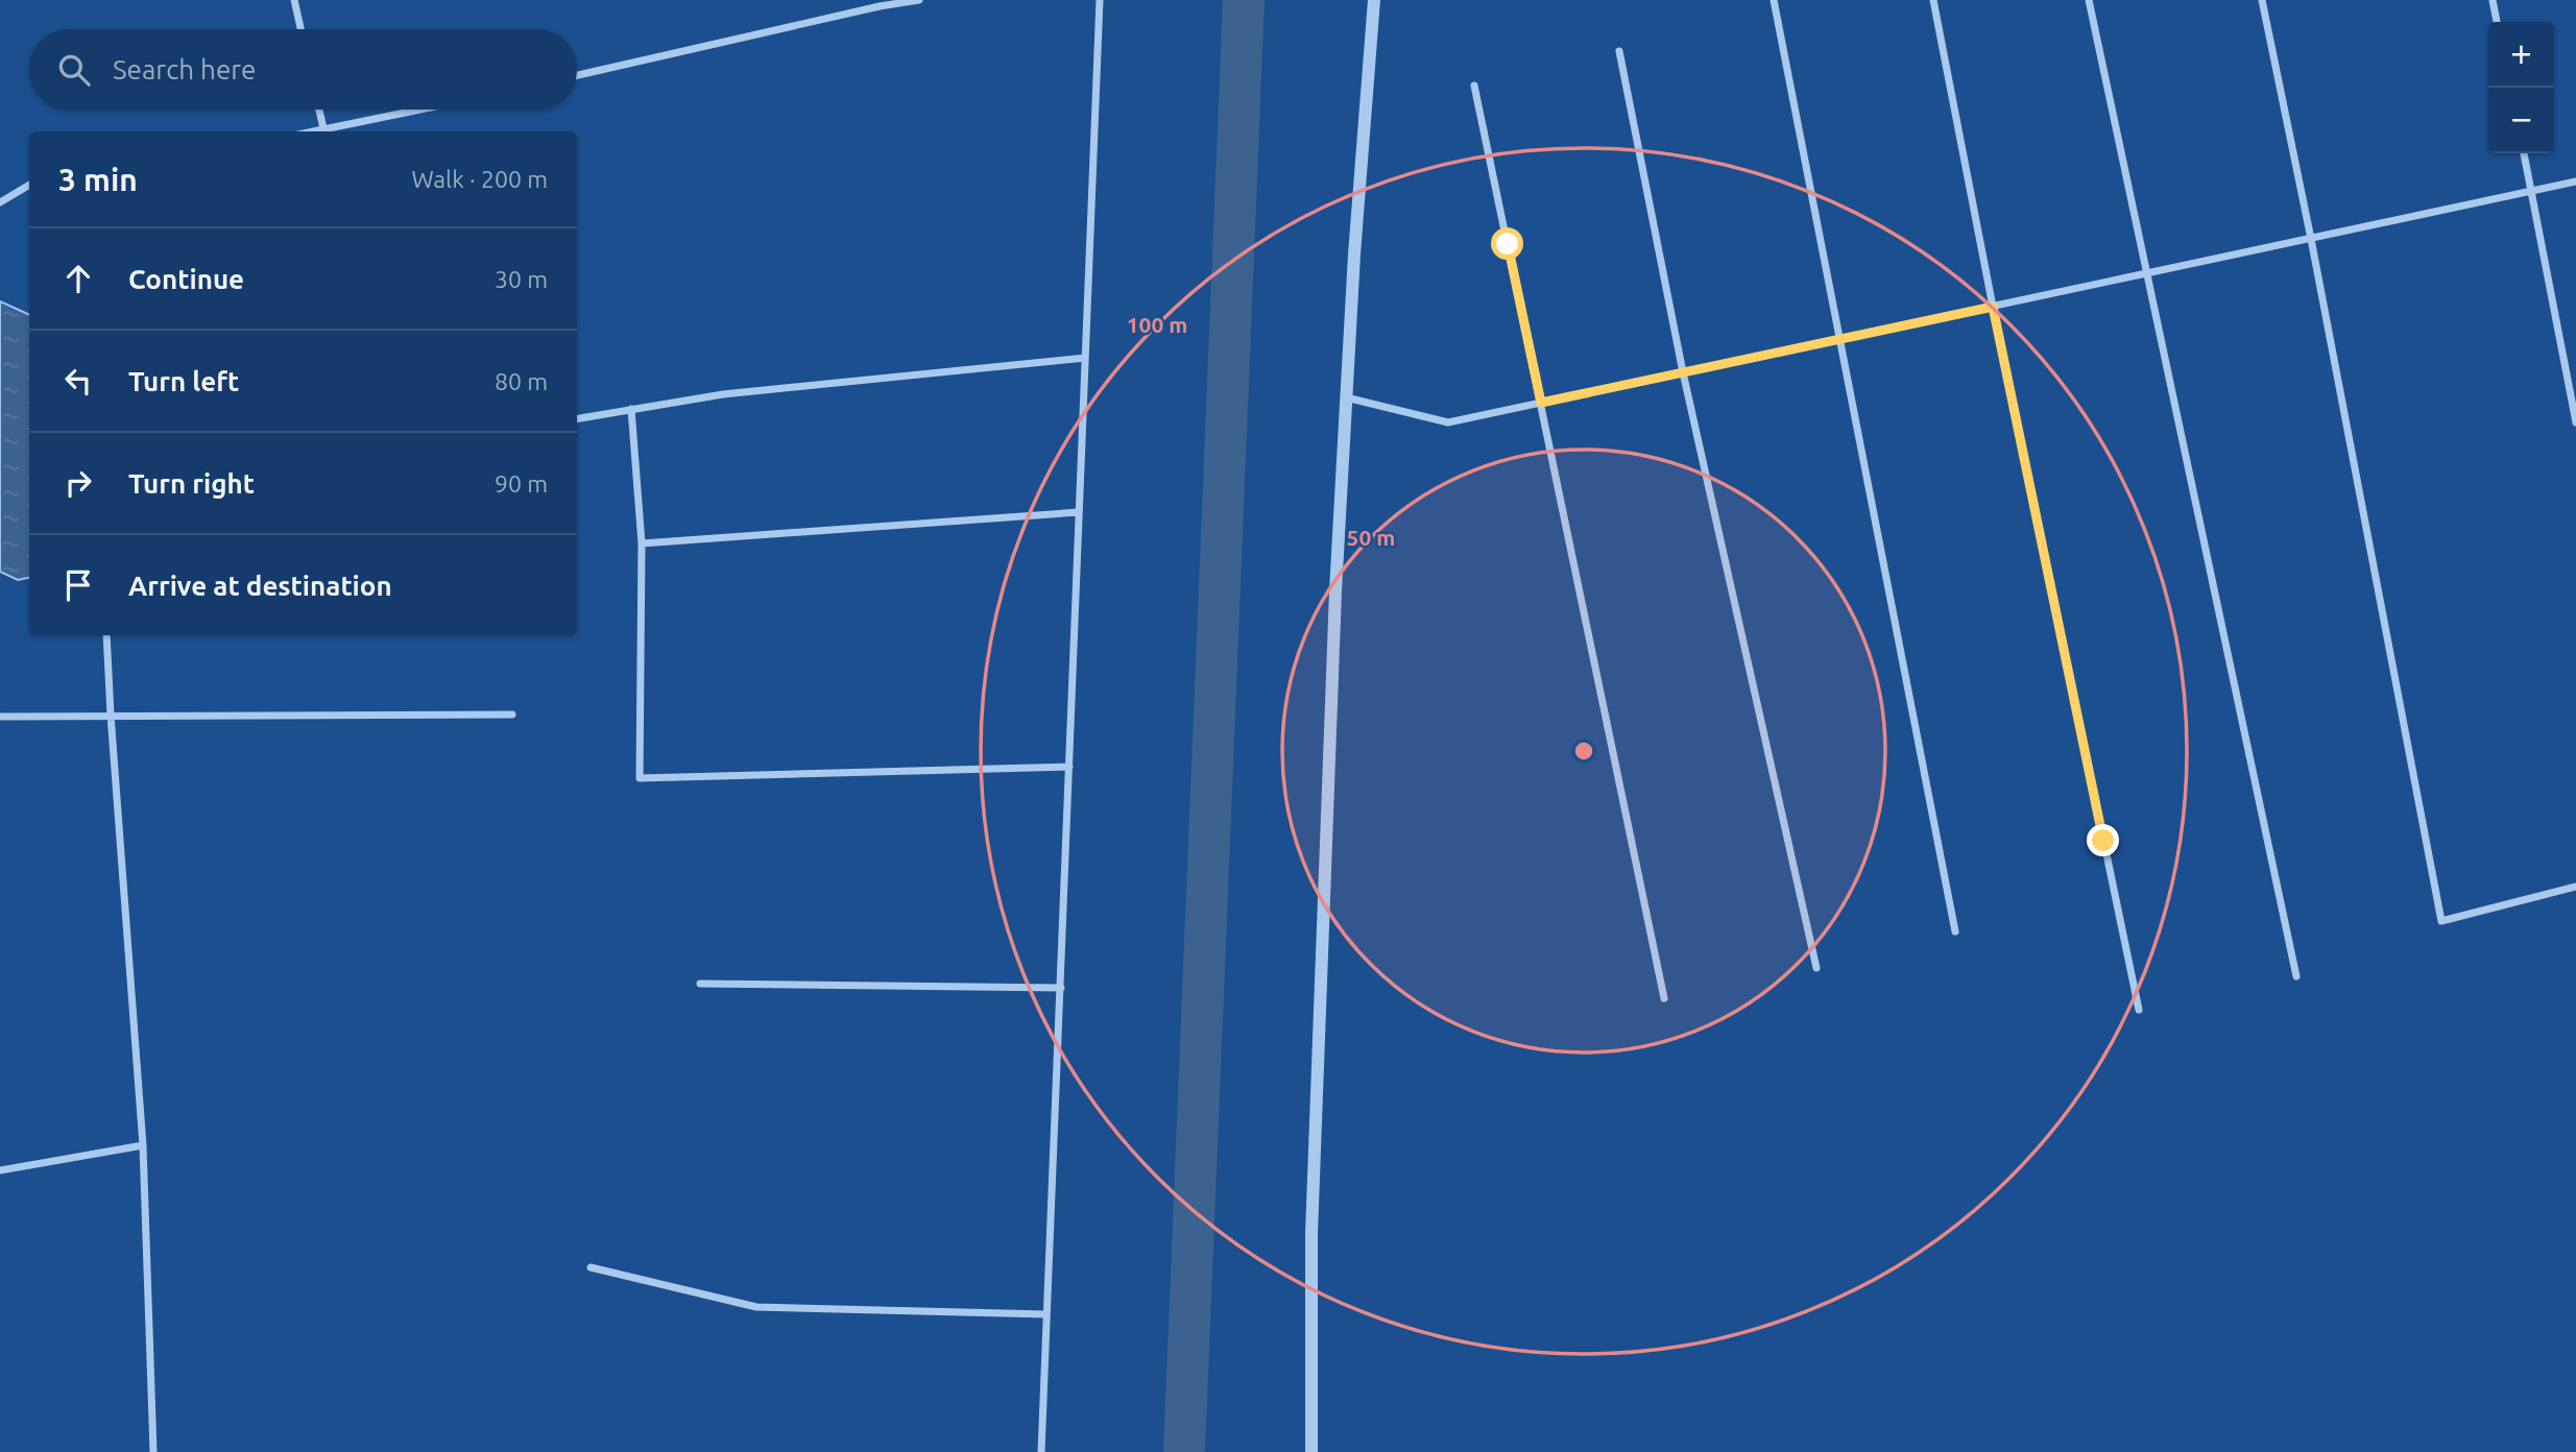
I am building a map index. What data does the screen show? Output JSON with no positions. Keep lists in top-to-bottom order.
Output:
{
  "page": {
    "map_buttons": ["+", "−"],
    "search": "Search here",
    "heading": ["3 min", "Walk · 200 m"],
    "list": [
      ["Continue", "30 m"],
      ["Turn left", "80 m"],
      ["Turn right", "90 m"],
      "Arrive at destination"
    ]
  },
  "rings": ["100 m", "50 m"]
}
